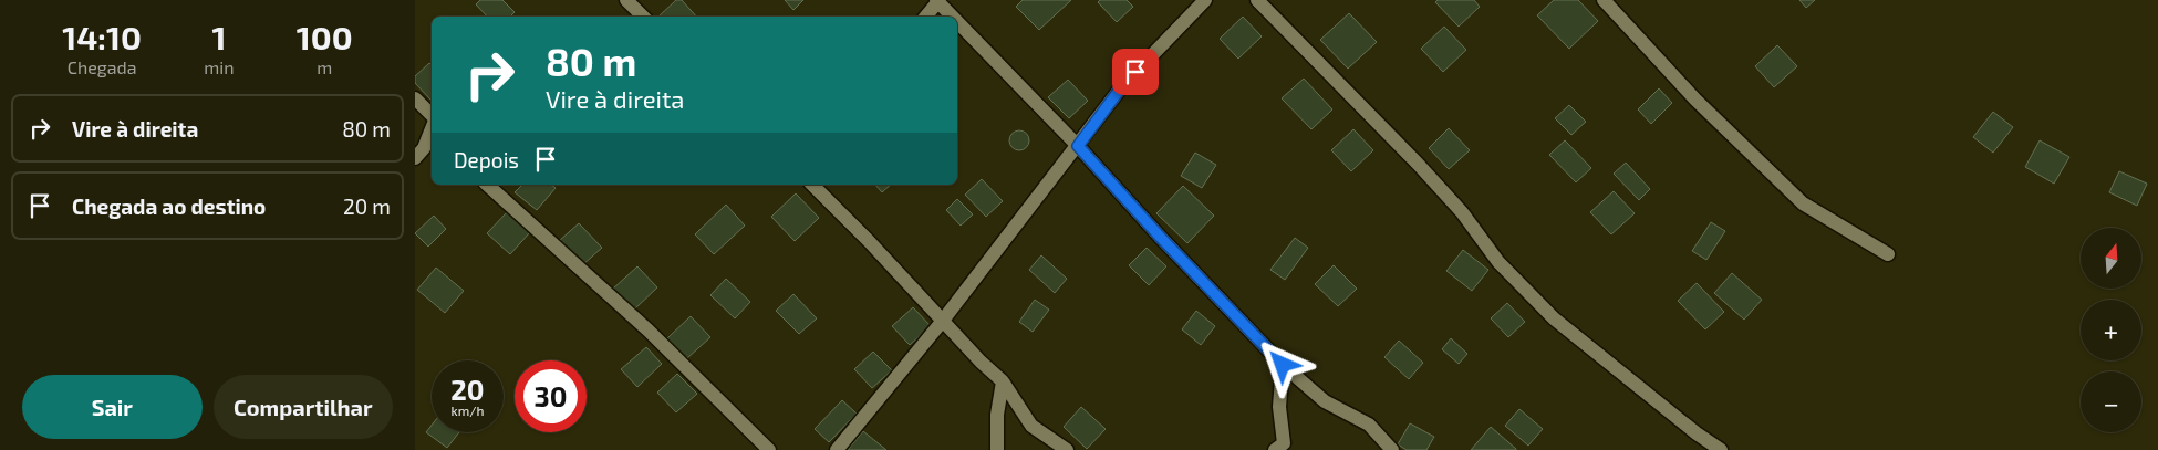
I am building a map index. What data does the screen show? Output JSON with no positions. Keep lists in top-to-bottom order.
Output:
{
  "north": "top",
  "page": {
    "eta": [
      "14:10",
      "Chegada",
      "1",
      "min",
      "100",
      "m"
    ],
    "turn": ["80 m", "Vire à direita"],
    "list": [
      {
        "name": "Vire à direita",
        "value": "80 m"
      },
      {
        "name": "Chegada ao destino",
        "value": "20 m"
      }
    ],
    "then": "Depois",
    "map_buttons": ["+", "−"],
    "speed": "20 km/h",
    "limit": "30",
    "buttons": ["Sair", "Compartilhar"]
  }
}
